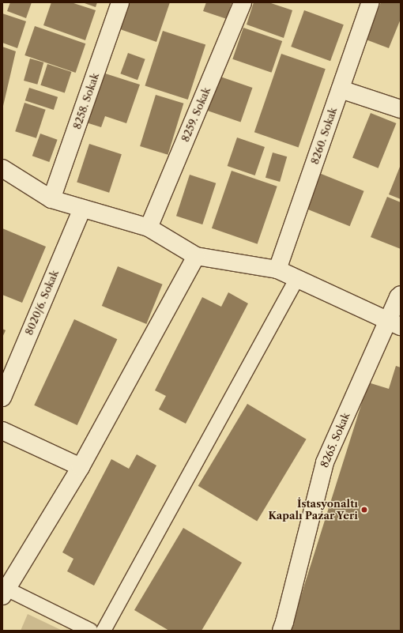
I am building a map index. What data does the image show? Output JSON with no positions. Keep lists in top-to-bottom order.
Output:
{
  "streets": {
    "street": [
      "8258. Sokak",
      "8259. Sokak",
      "8260. Sokak",
      "8020/6. Sokak",
      "8265. Sokak"
    ]
  },
  "places": ["İstasyonaltı Kapalı Pazar Yeri"]
}
